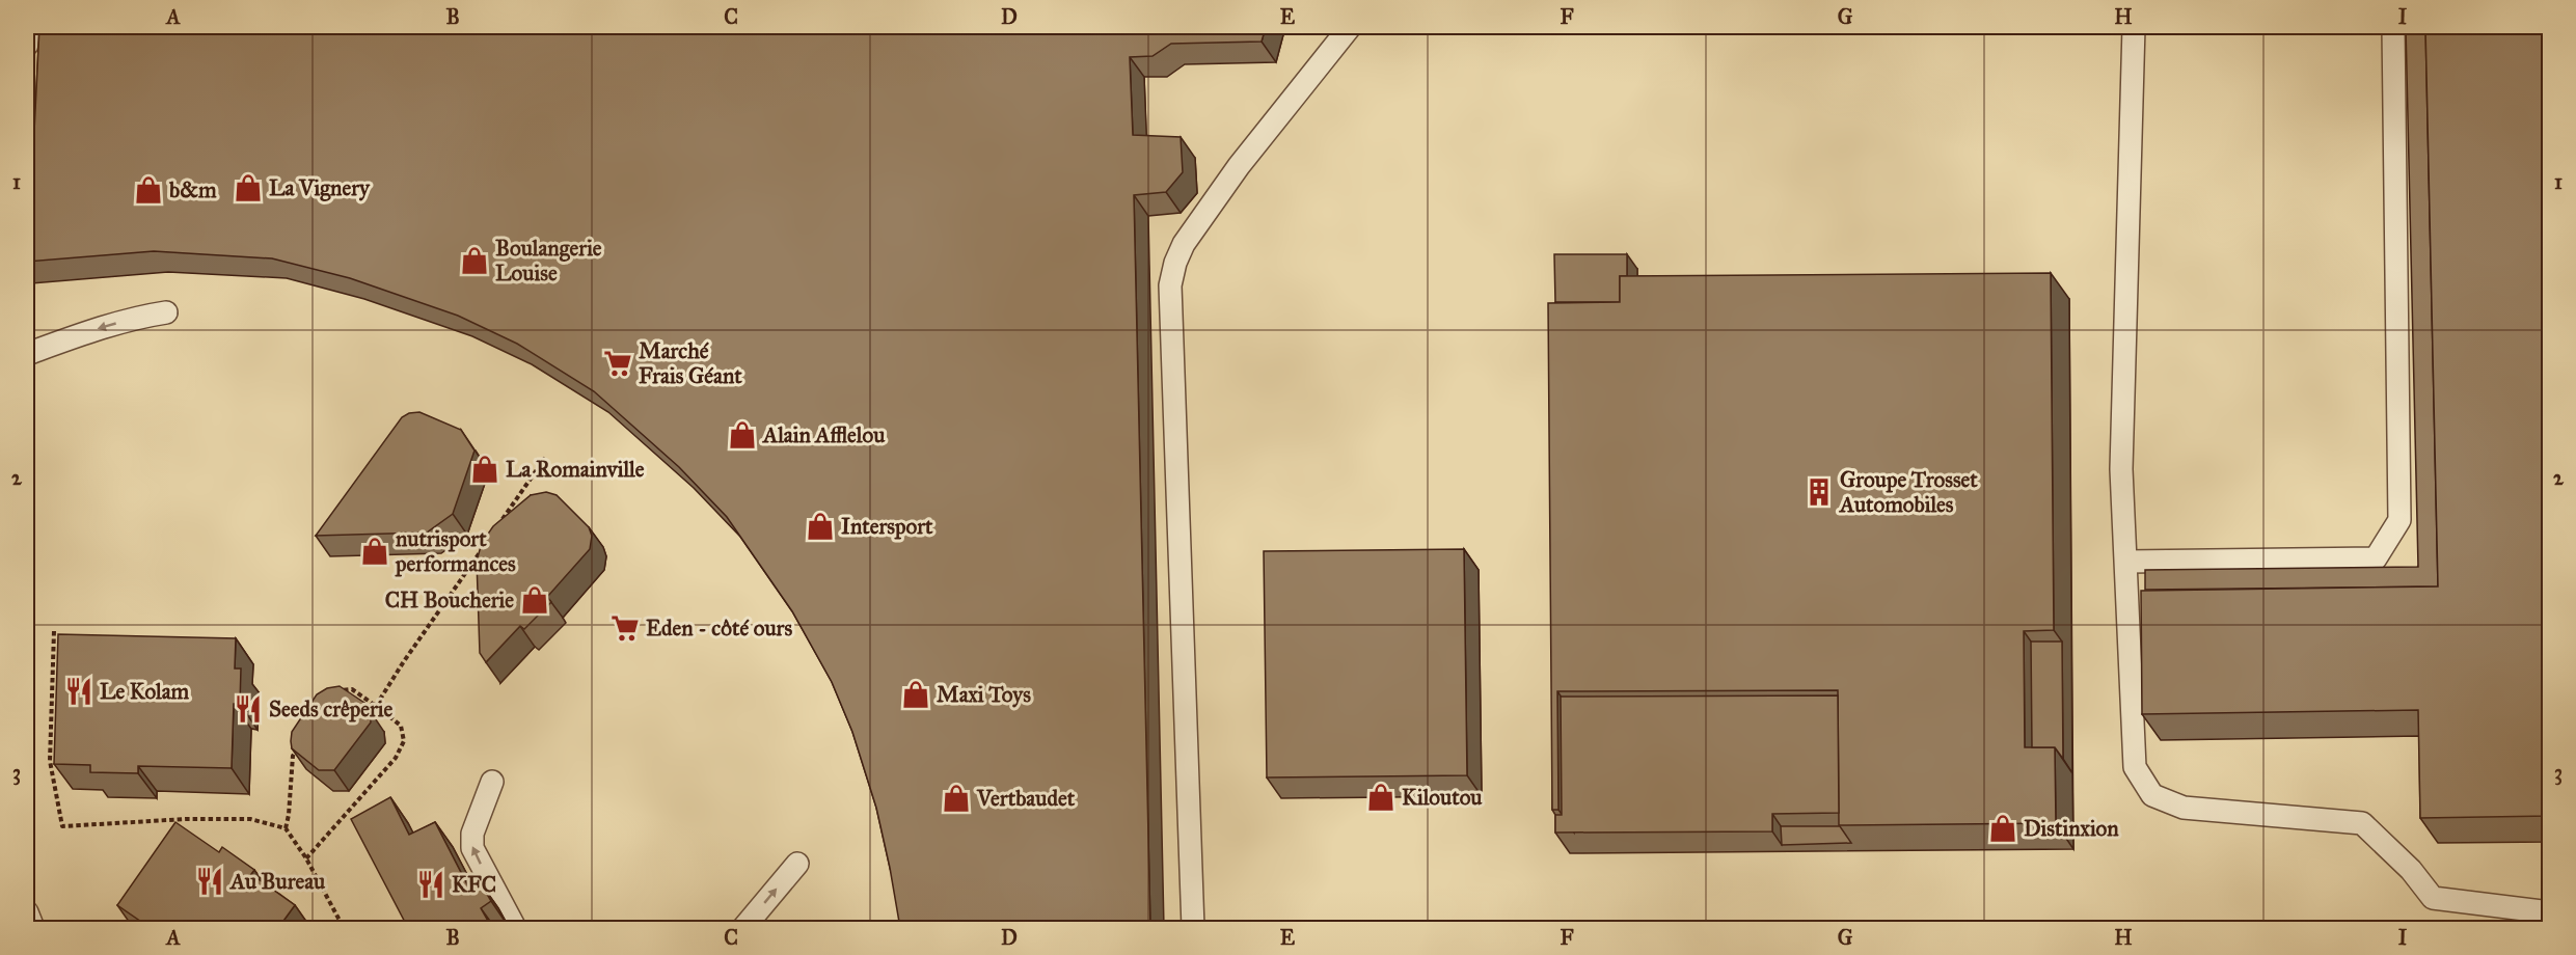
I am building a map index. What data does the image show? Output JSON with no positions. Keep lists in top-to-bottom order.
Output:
{
  "places": {
    "shop": [
      "La Vignery",
      "b&m",
      "Boulangerie Louise",
      "Alain Afflelou",
      "La Romainville",
      "Intersport",
      "nutrisport performances",
      "CH Boucherie",
      "Maxi Toys",
      "Kiloutou",
      "Vertbaudet",
      "Distinxion"
    ],
    "supermarket": ["Marché Frais Géant", "Eden - côté ours"],
    "building": ["Groupe Trosset Automobiles"],
    "restaurant": [
      "Le Kolam",
      "Seeds crêperie",
      "Au Bureau",
      "KFC"
    ]
  },
  "grid": {
    "columns": [
      "A",
      "B",
      "C",
      "D",
      "E",
      "F",
      "G",
      "H",
      "I"
    ],
    "rows": ["1", "2", "3"]
  }
}
